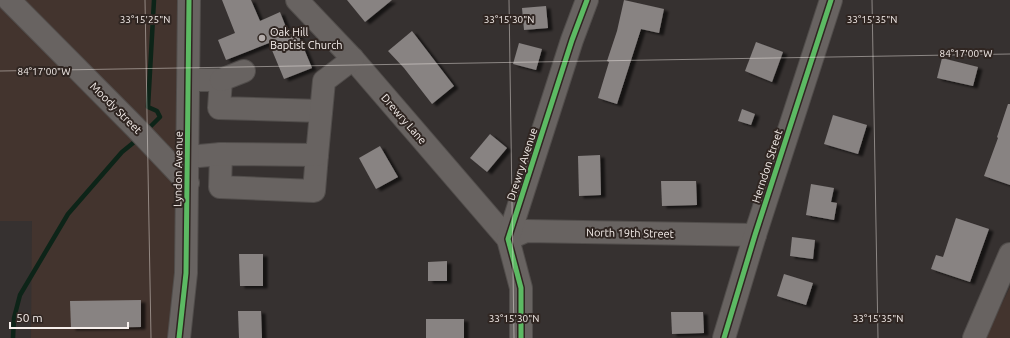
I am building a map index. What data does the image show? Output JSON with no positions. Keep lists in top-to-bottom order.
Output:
{
  "streets": {
    "street": [
      "Moody Street",
      "Drewry Lane",
      "Drewry Avenue",
      "Herndon Street",
      "Lyndon Avenue",
      "North 19th Street"
    ]
  },
  "crossings": [
    ["Moody Street", "Lyndon Avenue"],
    ["Drewry Lane", "Drewry Avenue"],
    ["Drewry Lane", "North 19th Street"],
    ["Drewry Avenue", "North 19th Street"],
    ["Herndon Street", "North 19th Street"]
  ],
  "places": ["Oak Hill Baptist Church"],
  "scale_bar": "50 m",
  "coordinates": [
    "33°15'25\"N",
    "33°15'30\"N",
    "33°15'35\"N",
    "84°17'00\"W"
  ]
}
